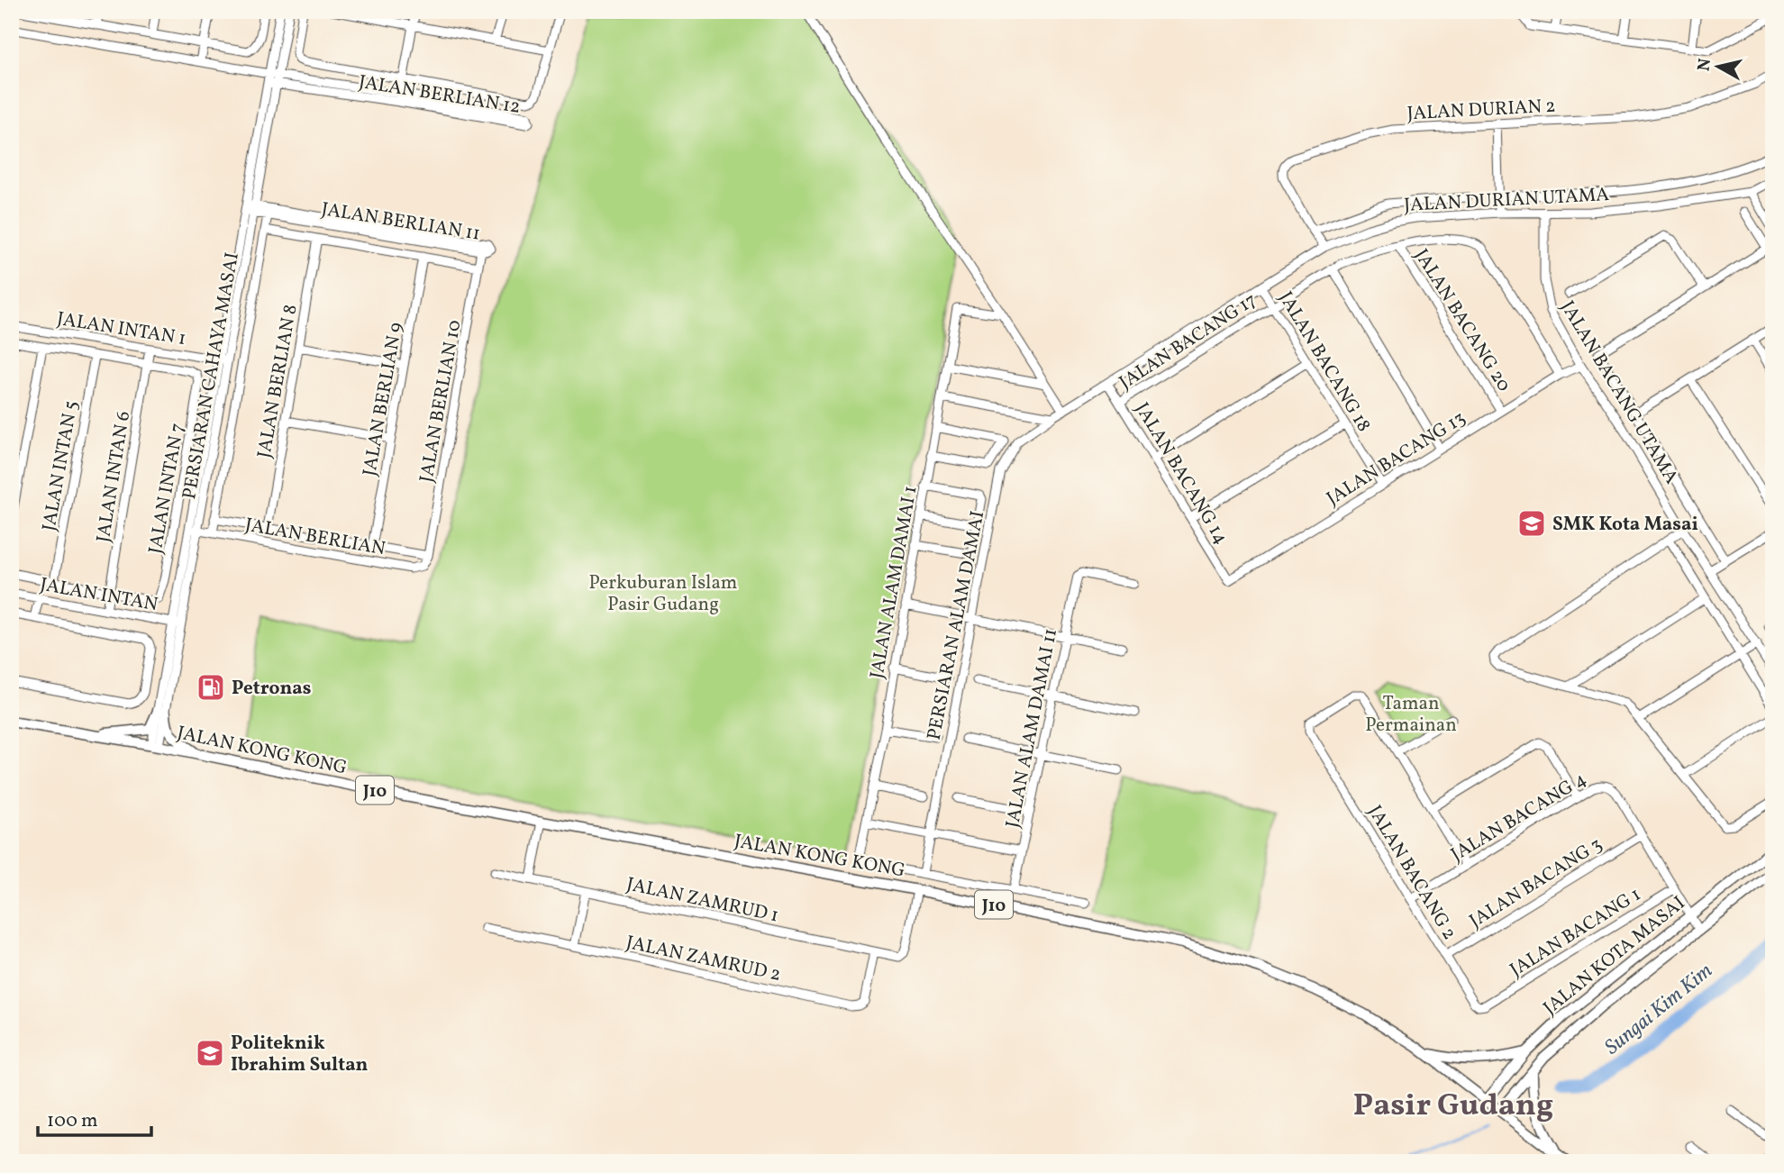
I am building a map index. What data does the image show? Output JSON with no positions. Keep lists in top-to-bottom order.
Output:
{
  "streets": {
    "main road": ["JALAN KONG KONG", "J10", "JALAN KOTA MASAI"],
    "street": [
      "JALAN BERLIAN 12",
      "JALAN DURIAN 2",
      "JALAN DURIAN UTAMA",
      "JALAN BERLIAN 11",
      "JALAN BACANG 20",
      "JALAN INTAN 1",
      "JALAN BACANG 17",
      "JALAN BACANG 18",
      "PERSIARAN CAHAYA MASAI",
      "JALAN BERLIAN 8",
      "JALAN BACANG UTAMA",
      "JALAN BERLIAN 9",
      "JALAN BERLIAN 10",
      "JALAN BACANG 13",
      "JALAN INTAN 5",
      "JALAN BACANG 14",
      "JALAN INTAN 6",
      "JALAN INTAN 7",
      "JALAN BERLIAN",
      "JALAN ALAM DAMAI 1",
      "JALAN INTAN",
      "PERSIARAN ALAM DAMAI",
      "JALAN ALAM DAMAI 11",
      "JALAN BACANG 4",
      "JALAN BACANG 2",
      "JALAN BACANG 3",
      "JALAN ZAMRUD 1",
      "JALAN BACANG 1",
      "JALAN ZAMRUD 2"
    ]
  },
  "crossings": [
    ["JALAN BERLIAN 12", "PERSIARAN CAHAYA MASAI"],
    ["JALAN DURIAN 2", "JALAN DURIAN UTAMA"],
    ["JALAN DURIAN UTAMA", "JALAN BACANG 18"],
    ["JALAN DURIAN UTAMA", "JALAN BACANG UTAMA"],
    ["JALAN DURIAN UTAMA", "JALAN BACANG 14"],
    ["JALAN DURIAN UTAMA", "PERSIARAN ALAM DAMAI"],
    ["JALAN BERLIAN 11", "PERSIARAN CAHAYA MASAI"],
    ["JALAN BERLIAN 11", "JALAN BERLIAN 10"],
    ["JALAN BACANG 20", "JALAN BACANG 17"],
    ["JALAN BACANG 20", "JALAN BACANG 13"],
    ["JALAN INTAN 1", "PERSIARAN CAHAYA MASAI"],
    ["JALAN INTAN 1", "JALAN INTAN 5"],
    ["JALAN INTAN 1", "JALAN INTAN 6"],
    ["JALAN INTAN 1", "JALAN INTAN 7"],
    ["JALAN BACANG 17", "JALAN BACANG 18"],
    ["JALAN BACANG 17", "JALAN BACANG 13"],
    ["JALAN BACANG 17", "JALAN BACANG 14"],
    ["JALAN BACANG 18", "JALAN BACANG 13"],
    ["PERSIARAN CAHAYA MASAI", "JALAN BERLIAN"],
    ["PERSIARAN CAHAYA MASAI", "JALAN INTAN"],
    ["PERSIARAN CAHAYA MASAI", "JALAN KONG KONG"],
    ["JALAN BACANG UTAMA", "JALAN BACANG 13"],
    ["JALAN BERLIAN 10", "JALAN BERLIAN"],
    ["JALAN BACANG 13", "JALAN BACANG 14"],
    ["JALAN INTAN 6", "JALAN INTAN 7"],
    ["JALAN INTAN 6", "JALAN INTAN"],
    ["JALAN ALAM DAMAI 1", "PERSIARAN ALAM DAMAI"],
    ["JALAN KONG KONG", "JALAN ZAMRUD 1"],
    ["JALAN KONG KONG", "JALAN KOTA MASAI"],
    ["JALAN BACANG 4", "JALAN BACANG 2"],
    ["JALAN BACANG 4", "JALAN BACANG 3"],
    ["JALAN BACANG 4", "JALAN BACANG 1"],
    ["JALAN BACANG 4", "JALAN KOTA MASAI"],
    ["JALAN BACANG 2", "JALAN BACANG 3"],
    ["JALAN BACANG 2", "JALAN BACANG 1"],
    ["JALAN ZAMRUD 1", "JALAN ZAMRUD 2"]
  ],
  "districts": ["Pasir Gudang"],
  "water": ["Sungai Kim Kim"],
  "parks": ["Perkuburan Islam Pasir Gudang", "Taman Permainan"],
  "places": {
    "school or university": ["SMK Kota Masai", "Politeknik Ibrahim Sultan"],
    "fuel station": ["Petronas"]
  },
  "scale_bar": "100 m",
  "north": "left"
}
